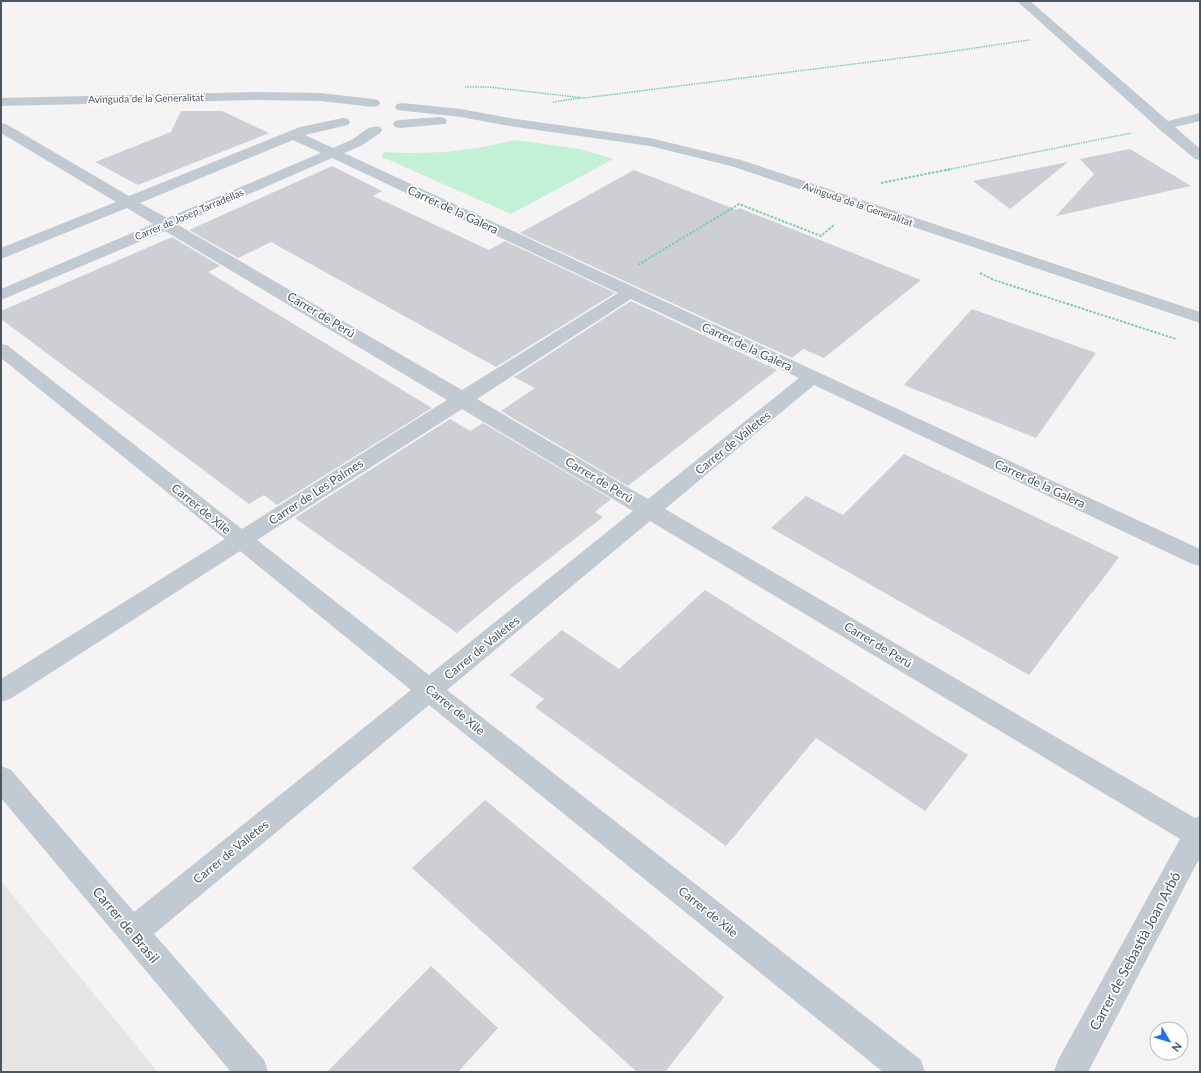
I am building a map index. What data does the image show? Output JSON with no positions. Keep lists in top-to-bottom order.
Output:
{
  "streets": {
    "street": [
      "Avinguda de la Generalitat",
      "Carrer de la Galera",
      "Carrer de Josep Tarradellas",
      "Carrer de Perú",
      "Carrer de Valletes",
      "Carrer de Les Palmes",
      "Carrer de Xile",
      "Carrer de Brasil",
      "Carrer de Sebastià Joan Arbó"
    ]
  },
  "crossings": [
    ["Avinguda de la Generalitat", "Carrer de Josep Tarradellas"],
    ["Carrer de la Galera", "Carrer de Josep Tarradellas"],
    ["Carrer de la Galera", "Carrer de Valletes"],
    ["Carrer de la Galera", "Carrer de Les Palmes"],
    ["Carrer de Josep Tarradellas", "Carrer de Perú"],
    ["Carrer de Perú", "Carrer de Valletes"],
    ["Carrer de Perú", "Carrer de Les Palmes"],
    ["Carrer de Perú", "Carrer de Sebastià Joan Arbó"],
    ["Carrer de Valletes", "Carrer de Xile"],
    ["Carrer de Valletes", "Carrer de Brasil"],
    ["Carrer de Les Palmes", "Carrer de Xile"]
  ],
  "north": "bottom right"
}
